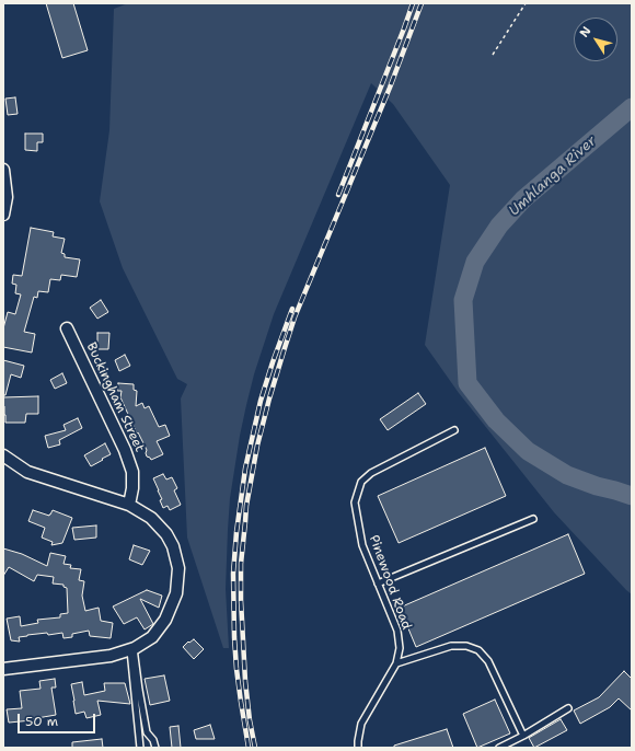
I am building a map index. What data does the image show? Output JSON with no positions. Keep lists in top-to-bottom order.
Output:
{
  "streets": {
    "street": ["Buckingham Street"],
    "lane": ["Pinewood Road"]
  },
  "water": ["Umhlanga River"],
  "scale_bar": "50 m",
  "north": "top left"
}
